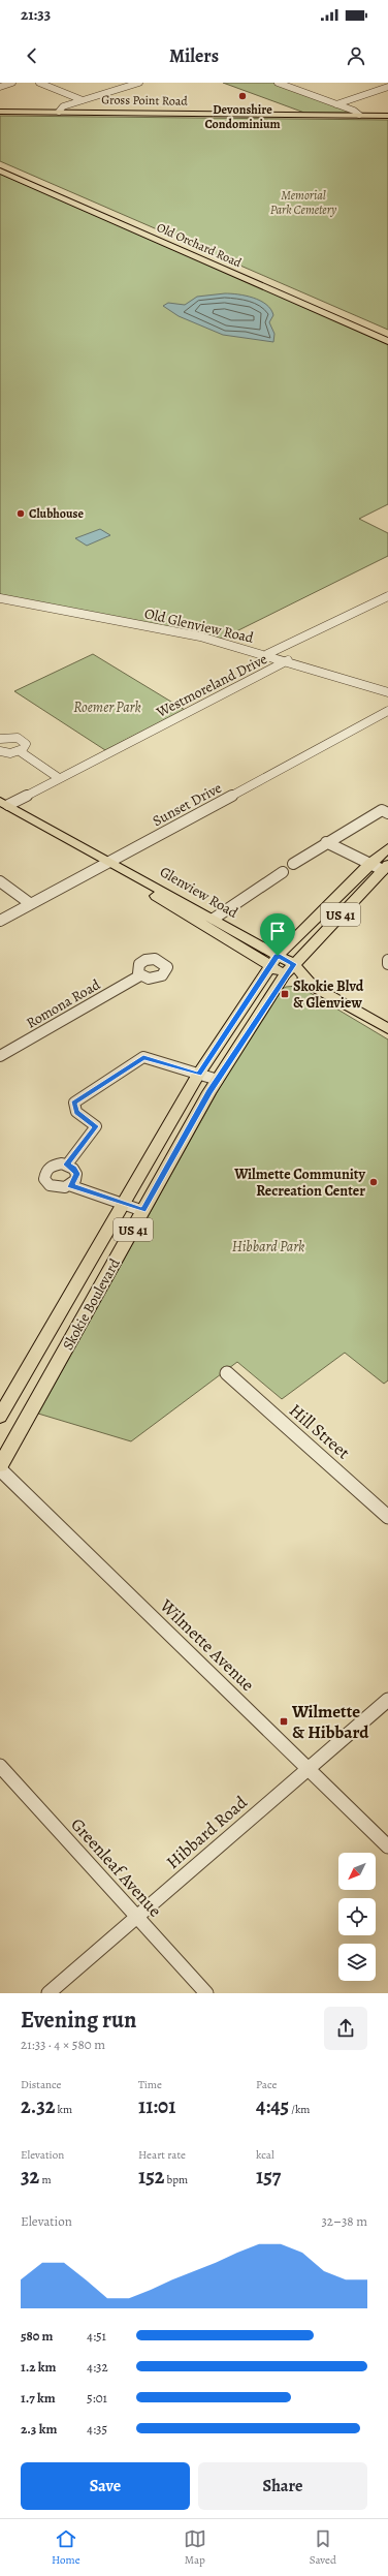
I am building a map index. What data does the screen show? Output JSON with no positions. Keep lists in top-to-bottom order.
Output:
{
  "streets": {
    "main road": [
      "Gross Point Road",
      "Old Orchard Road",
      "Glenview Road",
      "US 41",
      "Skokie Boulevard"
    ],
    "street": [
      "Old Glenview Road",
      "Westmoreland Drive",
      "Sunset Drive",
      "Romona Road",
      "Hill Street",
      "Wilmette Avenue",
      "Hibbard Road",
      "Greenleaf Avenue"
    ]
  },
  "crossings": [
    ["Old Glenview Road", "Westmoreland Drive"],
    ["Westmoreland Drive", "Glenview Road"],
    ["Sunset Drive", "Glenview Road"],
    ["Glenview Road", "Skokie Boulevard"],
    ["Wilmette Avenue", "Hibbard Road"],
    ["Hibbard Road", "Greenleaf Avenue"]
  ],
  "parks": ["Memorial Park Cemetery", "Roemer Park", "Hibbard Park"],
  "places": {
    "other": ["Devonshire Condominium", "Clubhouse", "Wilmette Community Recreation Center"],
    "transit": ["Skokie Blvd & Glenview", "Wilmette & Hibbard"]
  },
  "north": "bottom left",
  "page": {
    "status": "21:33",
    "header": "Milers",
    "heading": ["Evening run", "21:33 · 4 × 580 m"],
    "stats": [
      ["Distance", "2.32 km"],
      ["Time", "11:01"],
      ["Pace", "4:45 /km"],
      ["Elevation", "32 m"],
      ["Heart rate", "152 bpm"],
      ["kcal", "157"]
    ],
    "chart": ["Elevation", "32–38 m"],
    "list": [
      {
        "name": "580 m",
        "note": "4:51"
      },
      {
        "name": "1.2 km",
        "note": "4:32"
      },
      {
        "name": "1.7 km",
        "note": "5:01"
      },
      {
        "name": "2.3 km",
        "note": "4:35"
      }
    ],
    "buttons": ["Save", "Share"],
    "tabs": ["Home", "Map", "Saved"]
  }
}
